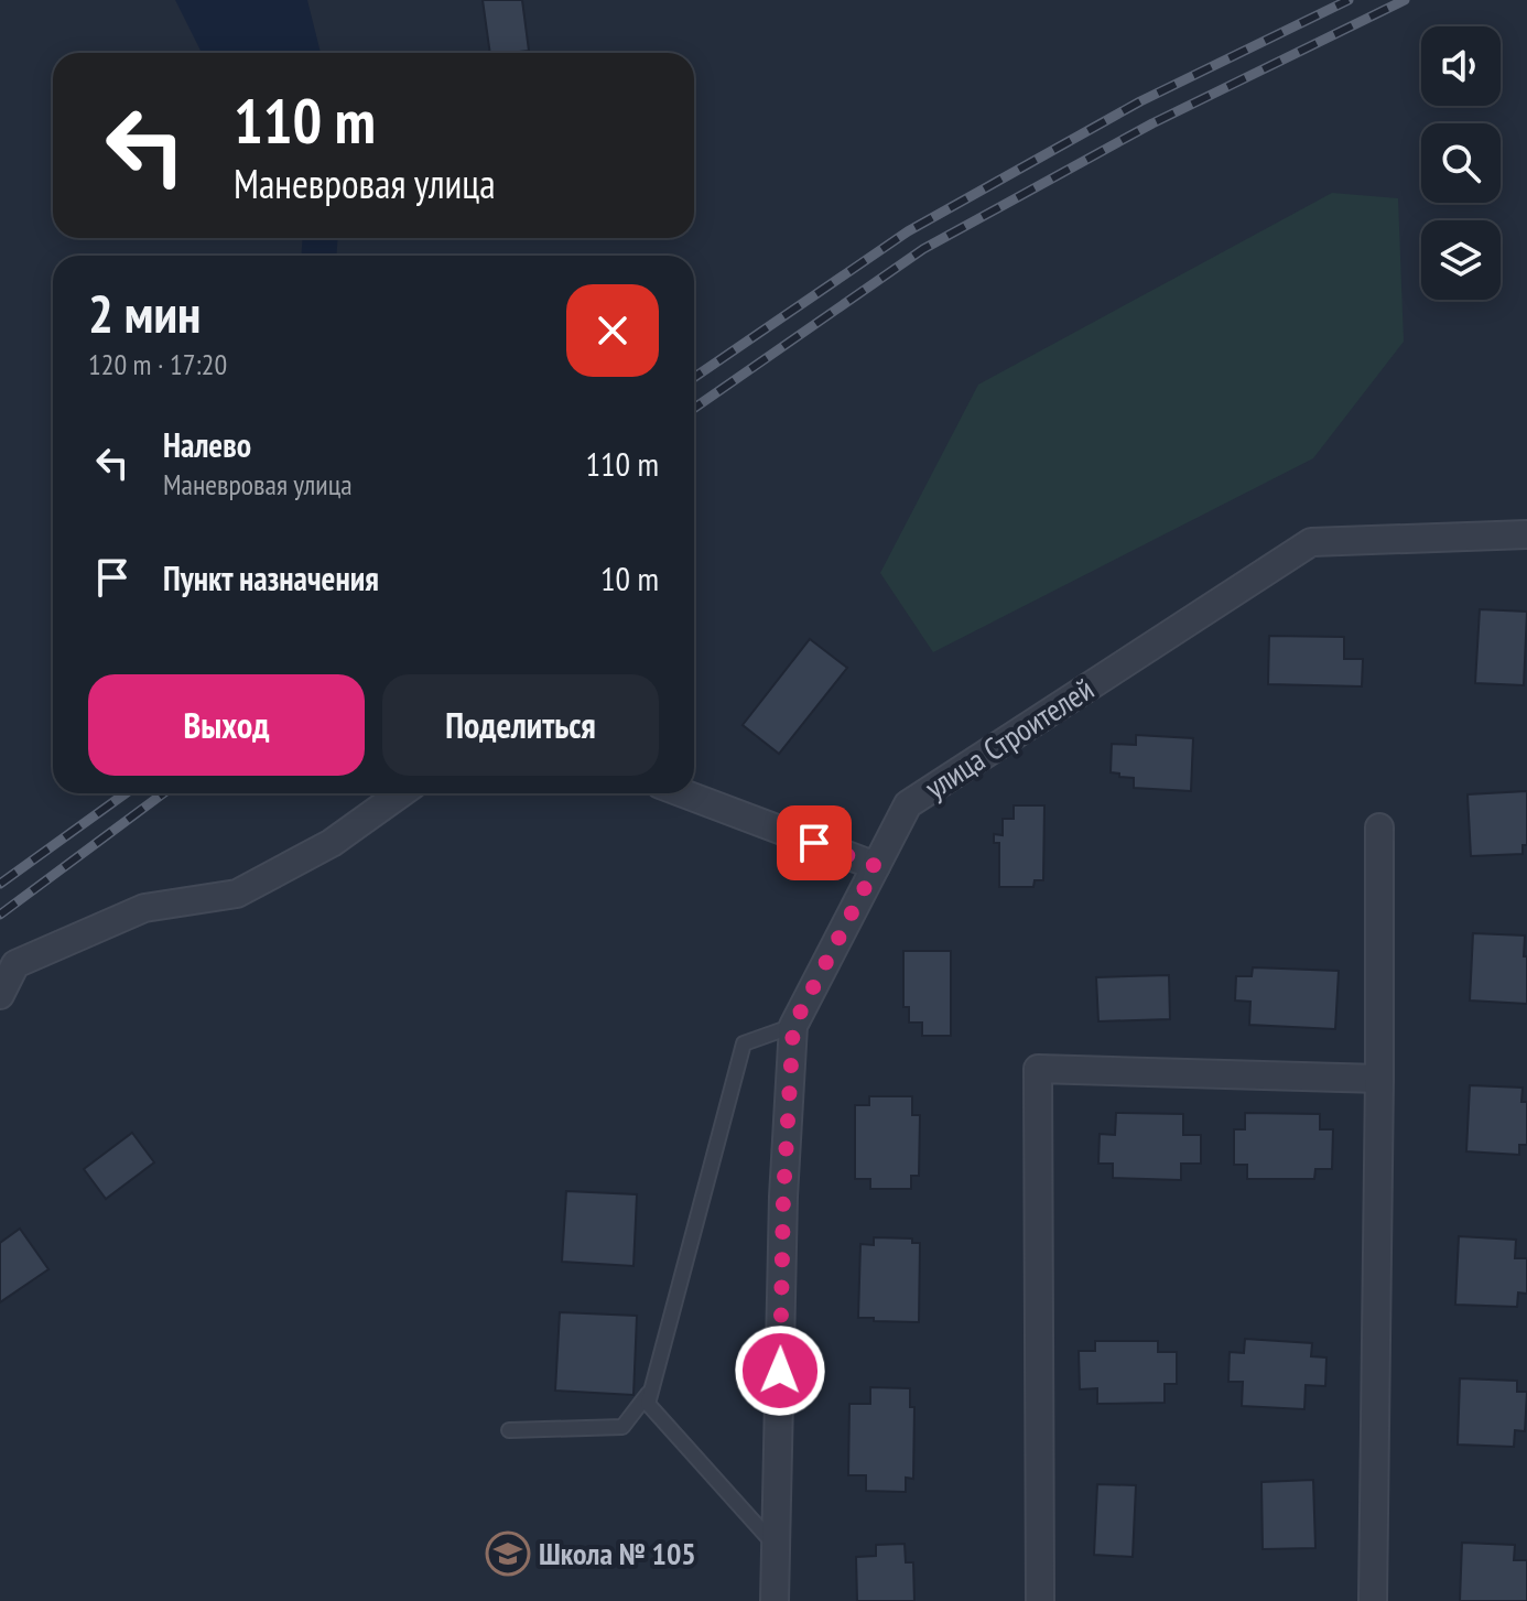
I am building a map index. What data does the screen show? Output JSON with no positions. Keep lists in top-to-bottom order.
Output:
{
  "streets": {
    "street": ["улица Строителей"]
  },
  "places": {
    "school or university": ["Школа № 105"]
  },
  "page": {
    "turn": ["110 m", "Маневровая улица"],
    "heading": ["2 мин", "120 m · 17:20"],
    "list": [
      {
        "name": "Налево",
        "note": "Маневровая улица",
        "value": "110 m"
      },
      {
        "name": "Пункт назначения",
        "value": "10 m"
      }
    ],
    "buttons": ["Выход", "Поделиться"]
  }
}
